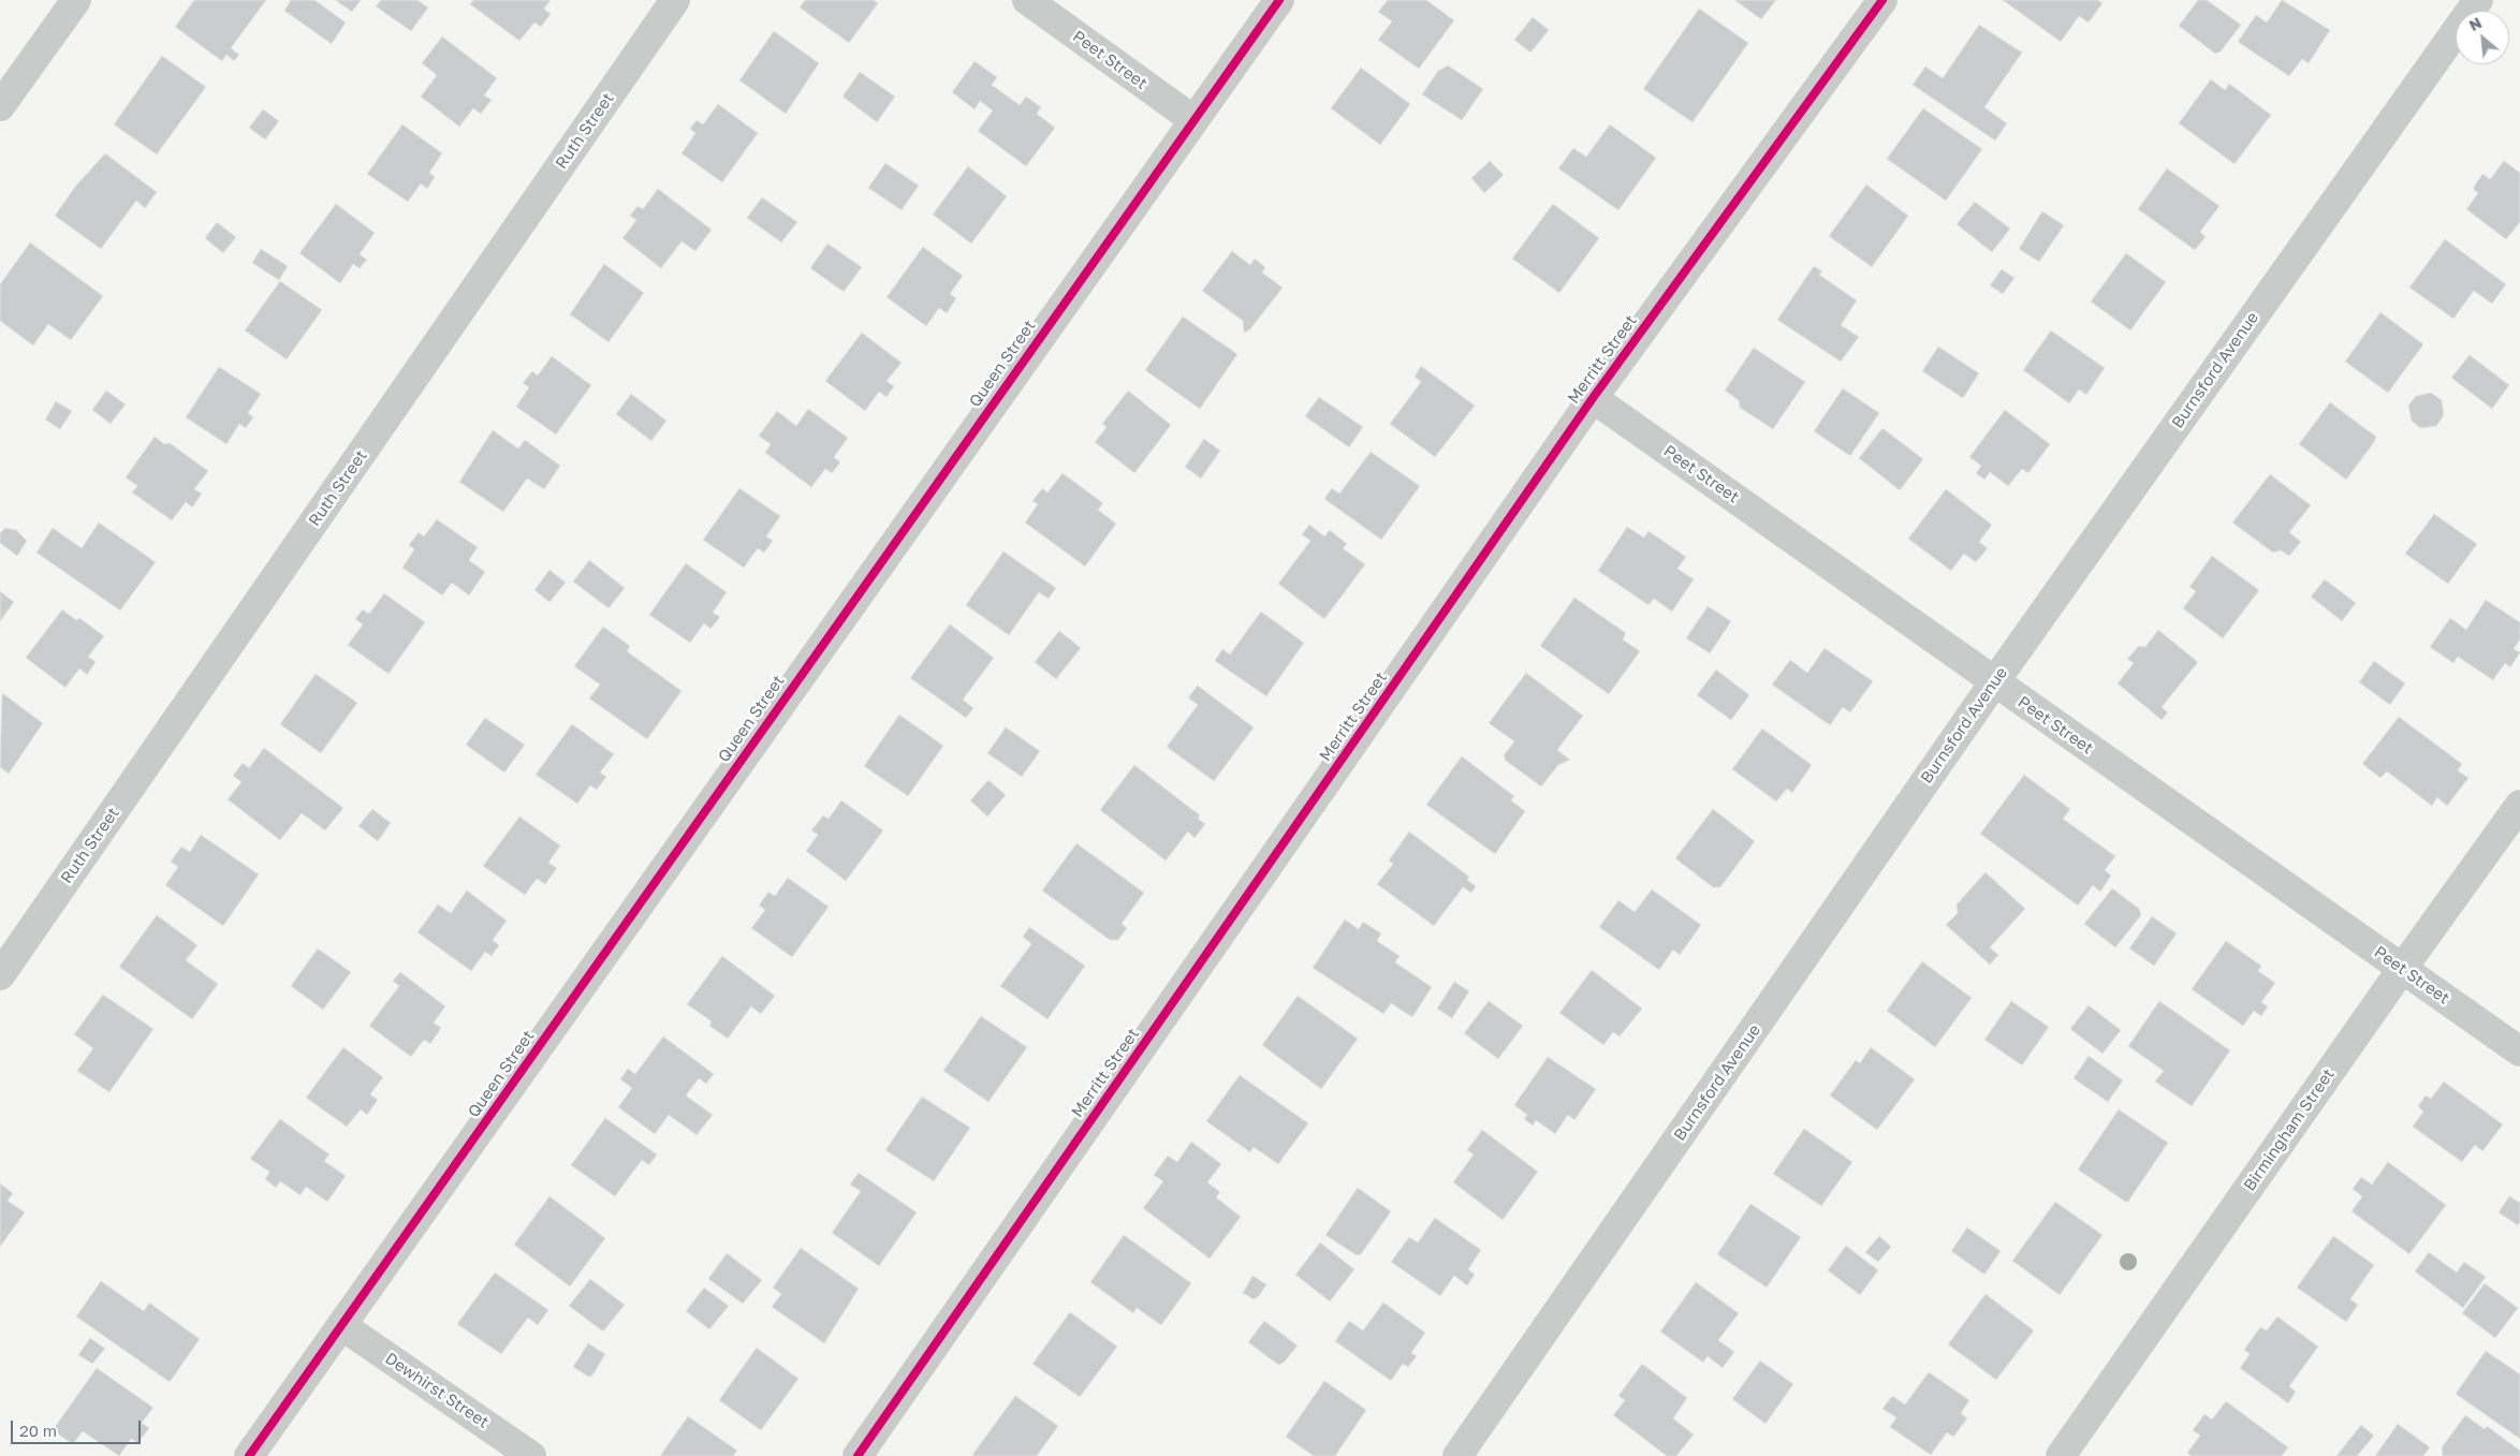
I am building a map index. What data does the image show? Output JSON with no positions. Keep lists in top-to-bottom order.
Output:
{
  "streets": {
    "street": [
      "Peet Street",
      "Ruth Street",
      "Merritt Street",
      "Queen Street",
      "Burnsford Avenue",
      "Birmingham Street",
      "Dewhirst Street"
    ]
  },
  "crossings": [
    ["Peet Street", "Merritt Street"],
    ["Peet Street", "Queen Street"],
    ["Peet Street", "Burnsford Avenue"],
    ["Peet Street", "Birmingham Street"],
    ["Queen Street", "Dewhirst Street"]
  ],
  "scale_bar": "20 m",
  "north": "top left"
}
